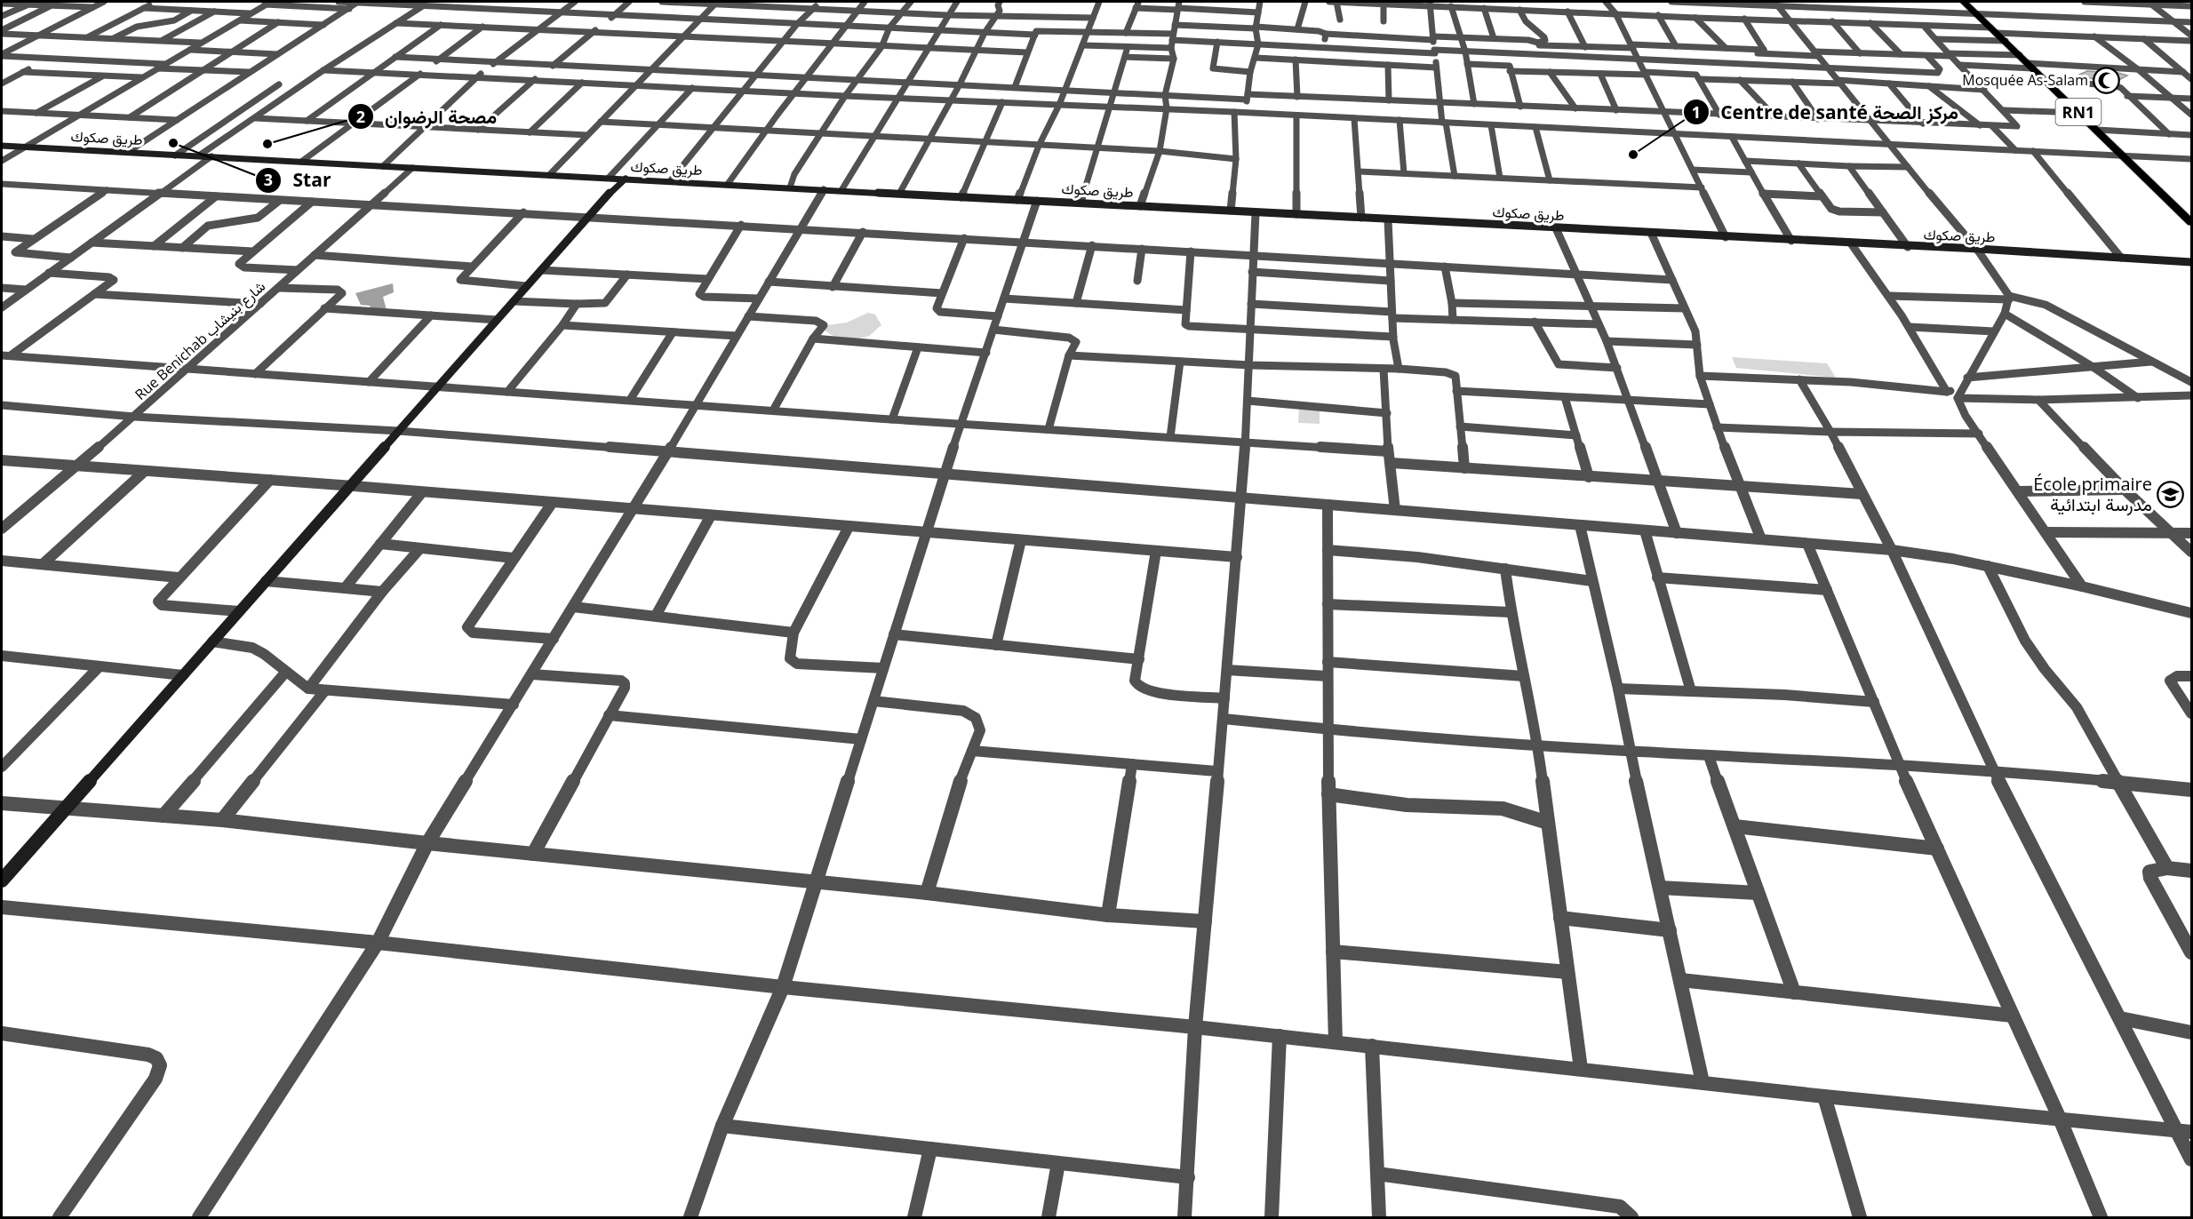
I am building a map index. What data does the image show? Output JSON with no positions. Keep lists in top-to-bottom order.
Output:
{
  "streets": {
    "highway": ["RN1"],
    "street": ["طريق صكوك", "Rue Benichab شارع بنيشاب"]
  },
  "crossings": [
    ["طريق صكوك", "Rue Benichab شارع بنيشاب"]
  ],
  "places": {
    "mosque": ["Mosquée As-Salam"],
    "other": ["Star", "مصحة الرضوان", "Centre de santé مركز الصحة"],
    "school or university": ["École primaire مدرسة ابتدائية"]
  }
}
